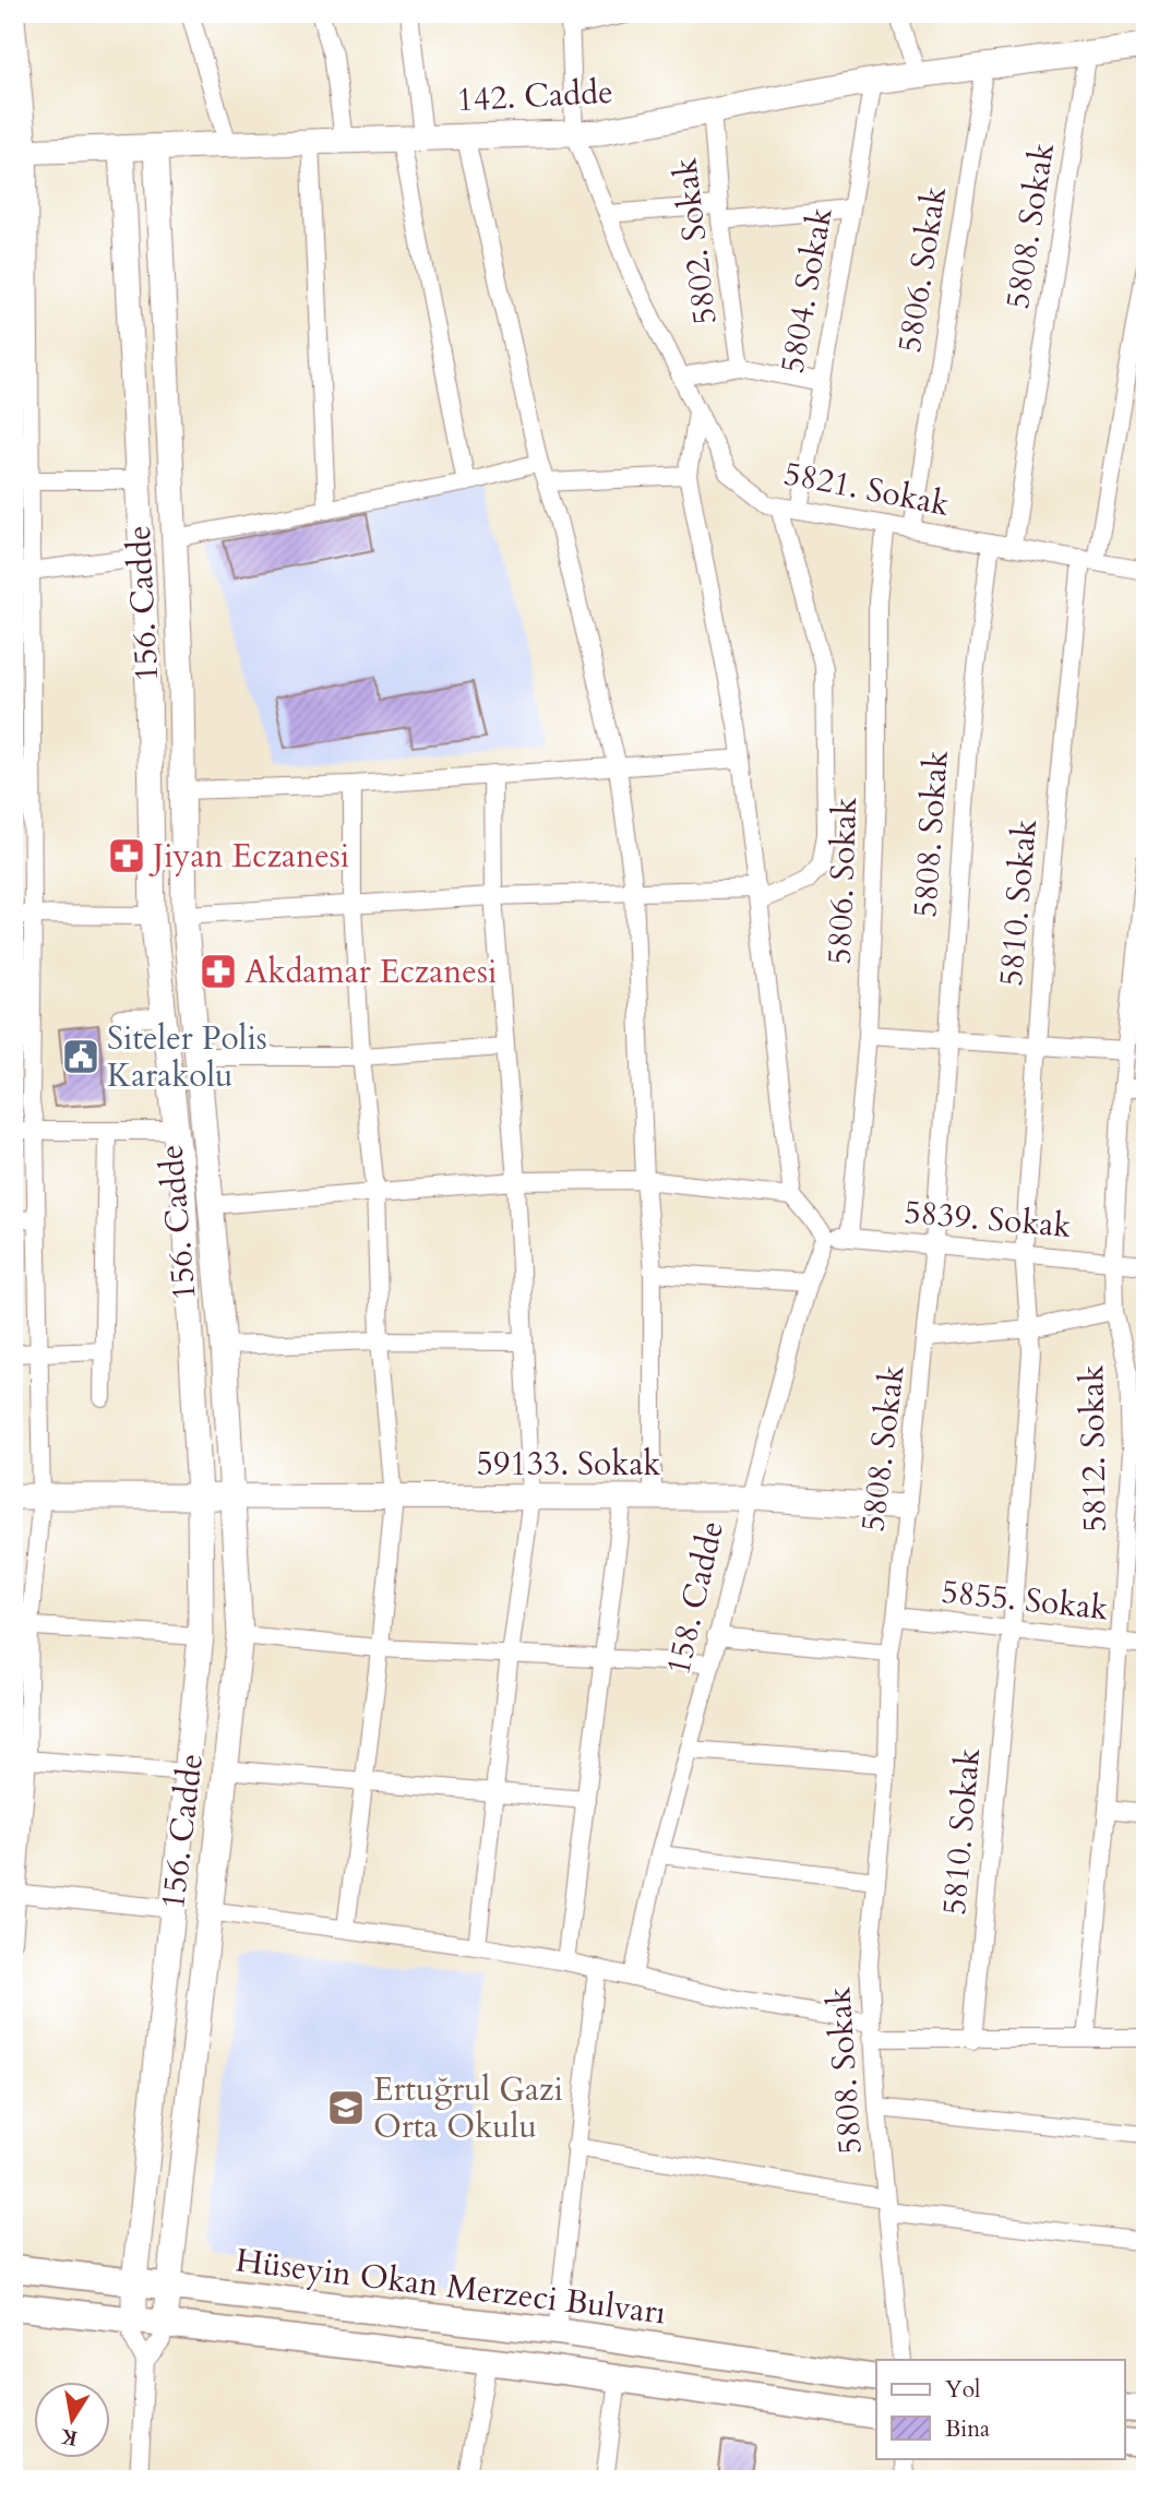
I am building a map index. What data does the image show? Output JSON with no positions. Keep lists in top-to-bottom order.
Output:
{
  "streets": {
    "main road": ["Hüseyin Okan Merzeci Bulvarı"],
    "street": [
      "142. Cadde",
      "5808. Sokak",
      "5802. Sokak",
      "5806. Sokak",
      "5804. Sokak",
      "5821. Sokak",
      "156. Cadde",
      "5810. Sokak",
      "5839. Sokak",
      "5812. Sokak",
      "59133. Sokak",
      "158. Cadde",
      "5855. Sokak"
    ]
  },
  "crossings": [
    ["142. Cadde", "5808. Sokak"],
    ["142. Cadde", "5802. Sokak"],
    ["142. Cadde", "5806. Sokak"],
    ["142. Cadde", "5804. Sokak"],
    ["142. Cadde", "5821. Sokak"],
    ["142. Cadde", "156. Cadde"],
    ["5808. Sokak", "5821. Sokak"],
    ["5808. Sokak", "5839. Sokak"],
    ["5808. Sokak", "59133. Sokak"],
    ["5808. Sokak", "5855. Sokak"],
    ["5802. Sokak", "5804. Sokak"],
    ["5802. Sokak", "5821. Sokak"],
    ["5806. Sokak", "5821. Sokak"],
    ["5806. Sokak", "5839. Sokak"],
    ["5804. Sokak", "5821. Sokak"],
    ["5821. Sokak", "5810. Sokak"],
    ["156. Cadde", "59133. Sokak"],
    ["156. Cadde", "Hüseyin Okan Merzeci Bulvarı"],
    ["5810. Sokak", "5839. Sokak"],
    ["5810. Sokak", "5855. Sokak"],
    ["5839. Sokak", "5812. Sokak"],
    ["5839. Sokak", "158. Cadde"],
    ["5812. Sokak", "5855. Sokak"],
    ["59133. Sokak", "158. Cadde"]
  ],
  "places": {
    "pharmacy": ["Jiyan Eczanesi", "Akdamar Eczanesi"],
    "public building": ["Siteler Polis Karakolu"],
    "school or university": ["Ertuğrul Gazi Orta Okulu"]
  },
  "legend": ["Yol", "Bina"],
  "north": "bottom"
}
